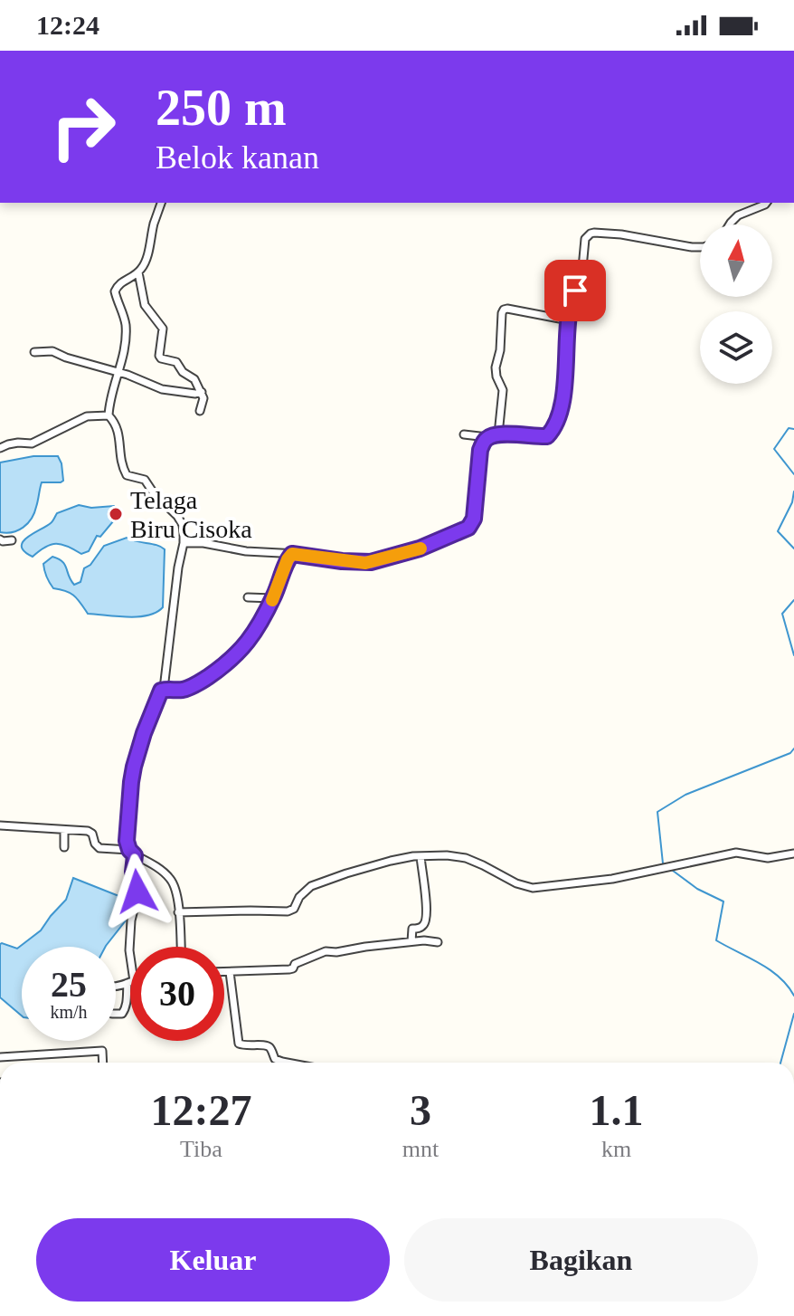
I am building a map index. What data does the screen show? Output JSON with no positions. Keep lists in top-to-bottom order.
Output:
{
  "places": ["Telaga Biru Cisoka"],
  "north": "top",
  "page": {
    "status": "12:24",
    "turn": ["250 m", "Belok kanan"],
    "speed": "25 km/h",
    "limit": "30",
    "eta": [
      "12:27",
      "Tiba",
      "3",
      "mnt",
      "1.1",
      "km"
    ],
    "buttons": ["Keluar", "Bagikan"]
  }
}
